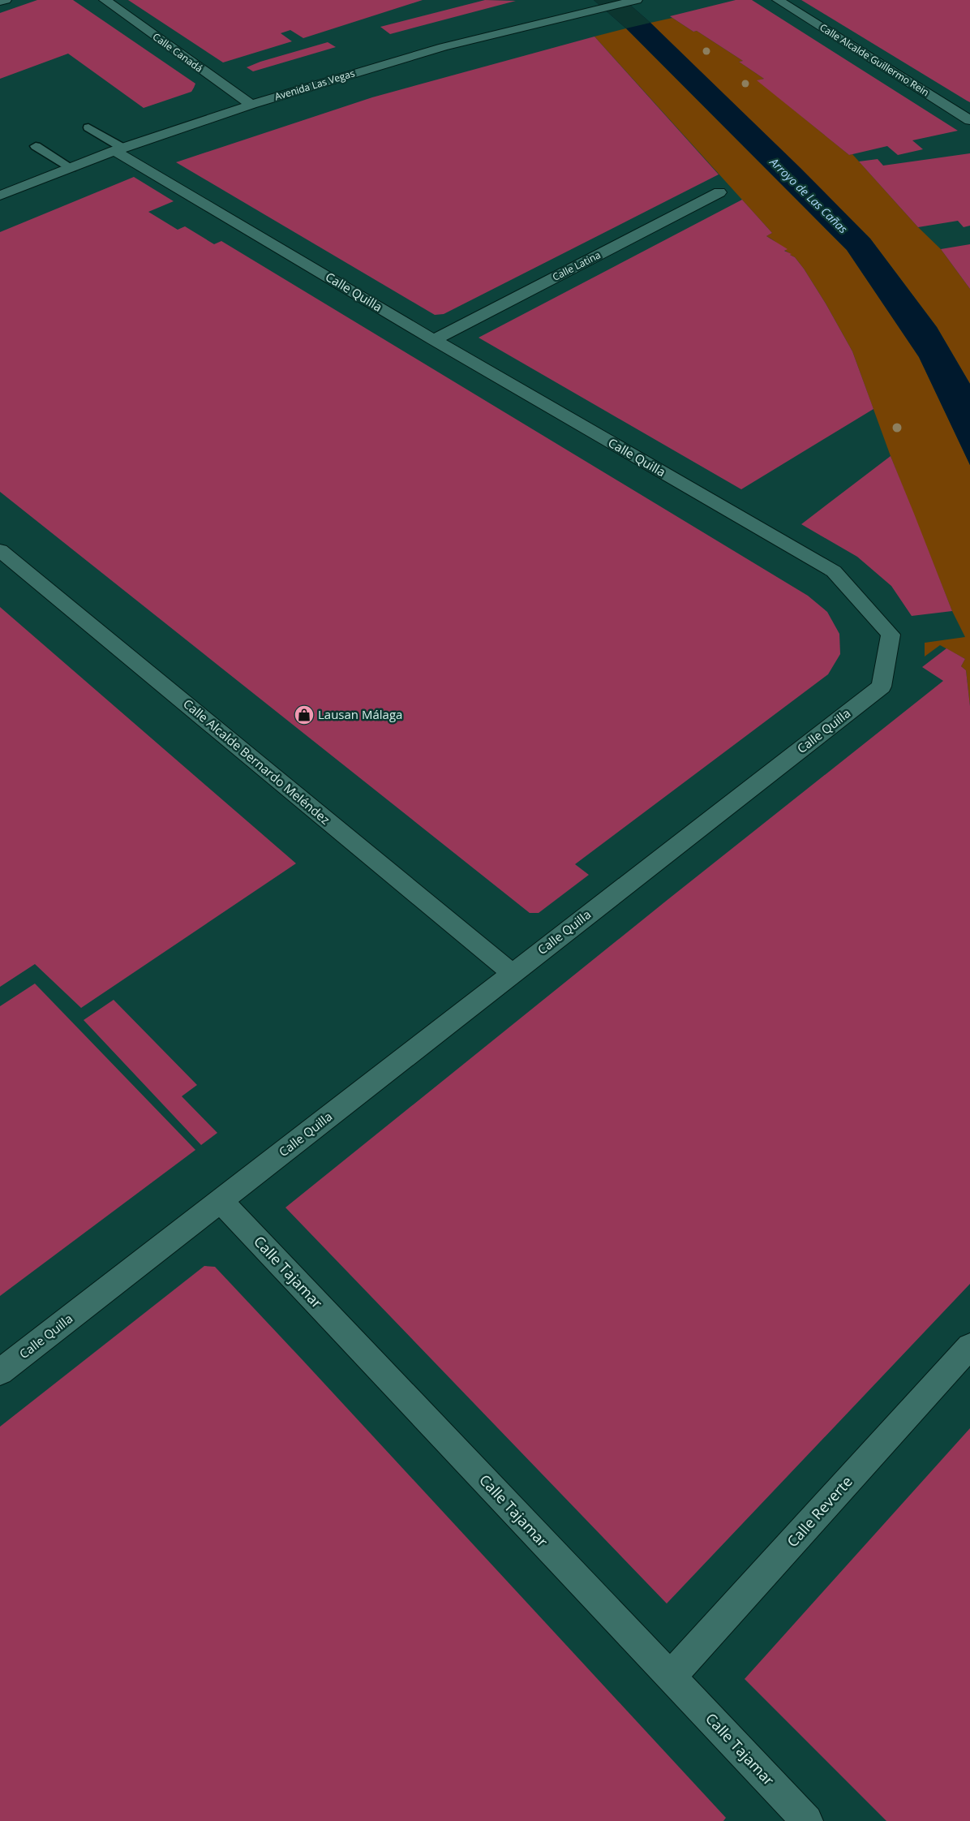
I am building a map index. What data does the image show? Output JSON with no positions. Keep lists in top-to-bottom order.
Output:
{
  "streets": {
    "street": [
      "Calle Canadá",
      "Calle Alcalde Guillermo Rein",
      "Avenida Las Vegas",
      "Calle Latina",
      "Calle Quilla",
      "Calle Alcalde Bernardo Meléndez",
      "Calle Tajamar",
      "Calle Reverte"
    ]
  },
  "crossings": [
    ["Calle Canadá", "Avenida Las Vegas"],
    ["Avenida Las Vegas", "Calle Quilla"],
    ["Calle Latina", "Calle Quilla"],
    ["Calle Quilla", "Calle Alcalde Bernardo Meléndez"],
    ["Calle Quilla", "Calle Tajamar"],
    ["Calle Tajamar", "Calle Reverte"]
  ],
  "water": ["Arroyo de Las Cañas"],
  "places": {
    "shop": ["Lausan Málaga"]
  }
}
